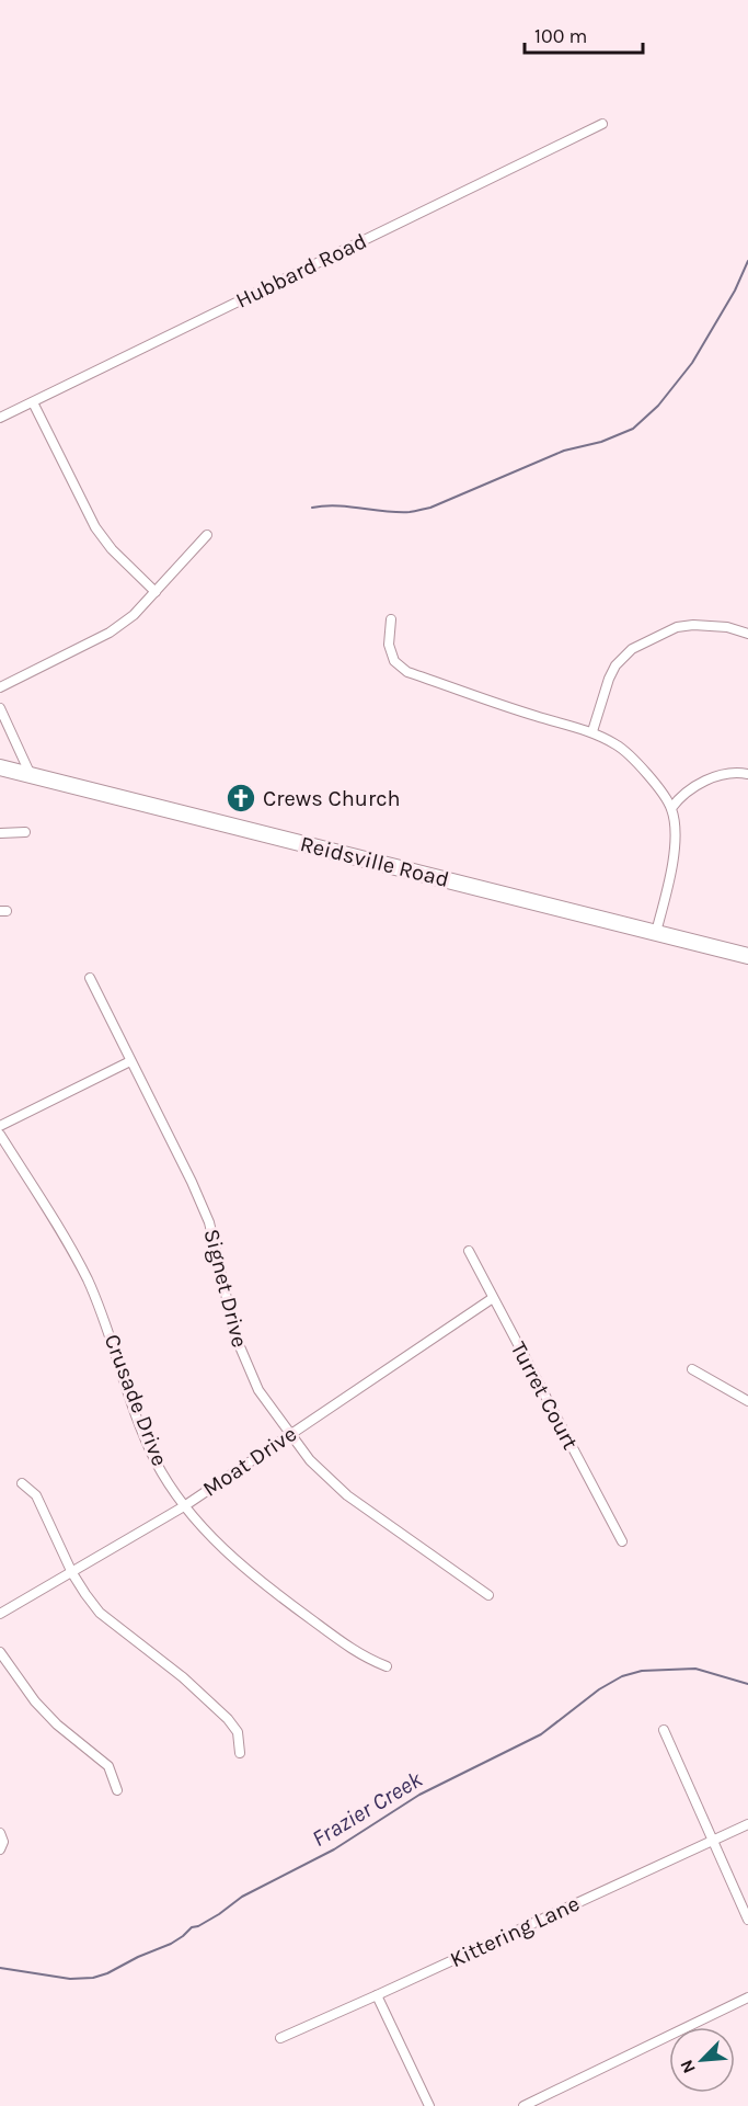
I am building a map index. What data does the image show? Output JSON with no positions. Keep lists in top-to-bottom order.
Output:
{
  "streets": {
    "highway": ["Reidsville Road"],
    "street": [
      "Hubbard Road",
      "Signet Drive",
      "Turret Court",
      "Crusade Drive",
      "Moat Drive",
      "Kittering Lane"
    ]
  },
  "crossings": [
    ["Signet Drive", "Moat Drive"],
    ["Turret Court", "Moat Drive"],
    ["Crusade Drive", "Moat Drive"]
  ],
  "water": ["Frazier Creek"],
  "places": {
    "church": ["Crews Church"]
  },
  "scale_bar": "100 m",
  "north": "bottom left"
}
